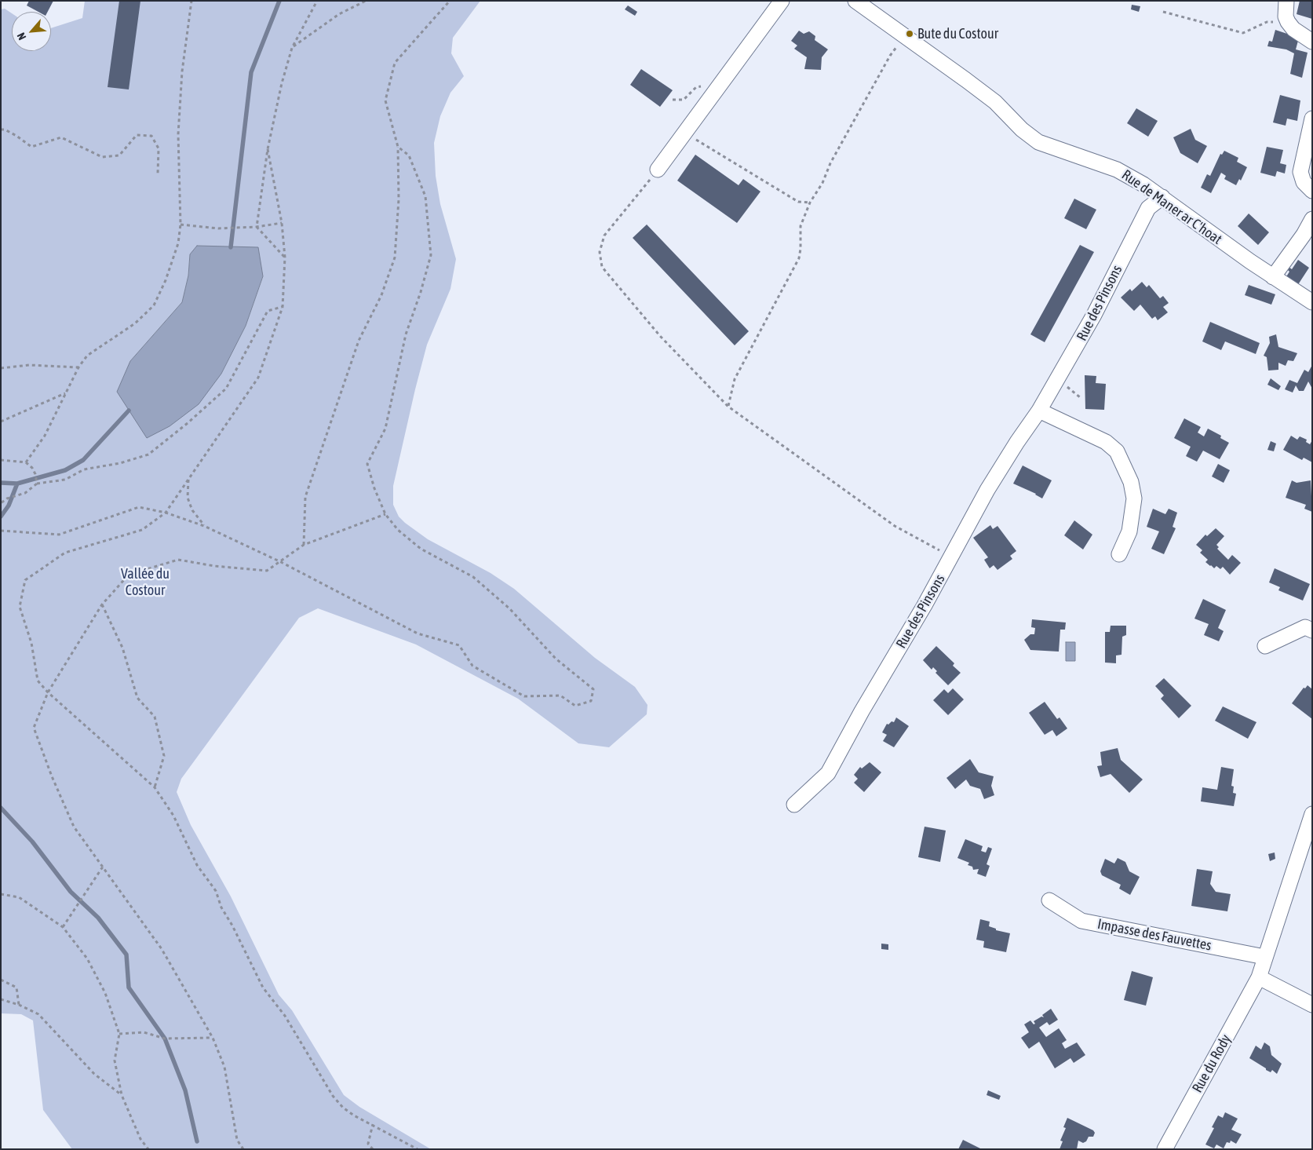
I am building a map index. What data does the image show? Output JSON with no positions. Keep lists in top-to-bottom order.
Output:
{
  "streets": {
    "street": [
      "Rue de Maner ar C'hoat",
      "Rue des Pinsons",
      "Impasse des Fauvettes",
      "Rue du Rody"
    ]
  },
  "crossings": [
    ["Rue de Maner ar C'hoat", "Rue des Pinsons"],
    ["Impasse des Fauvettes", "Rue du Rody"]
  ],
  "parks": ["Vallée du Costour"],
  "places": ["Bute du Costour"],
  "north": "bottom left"
}
